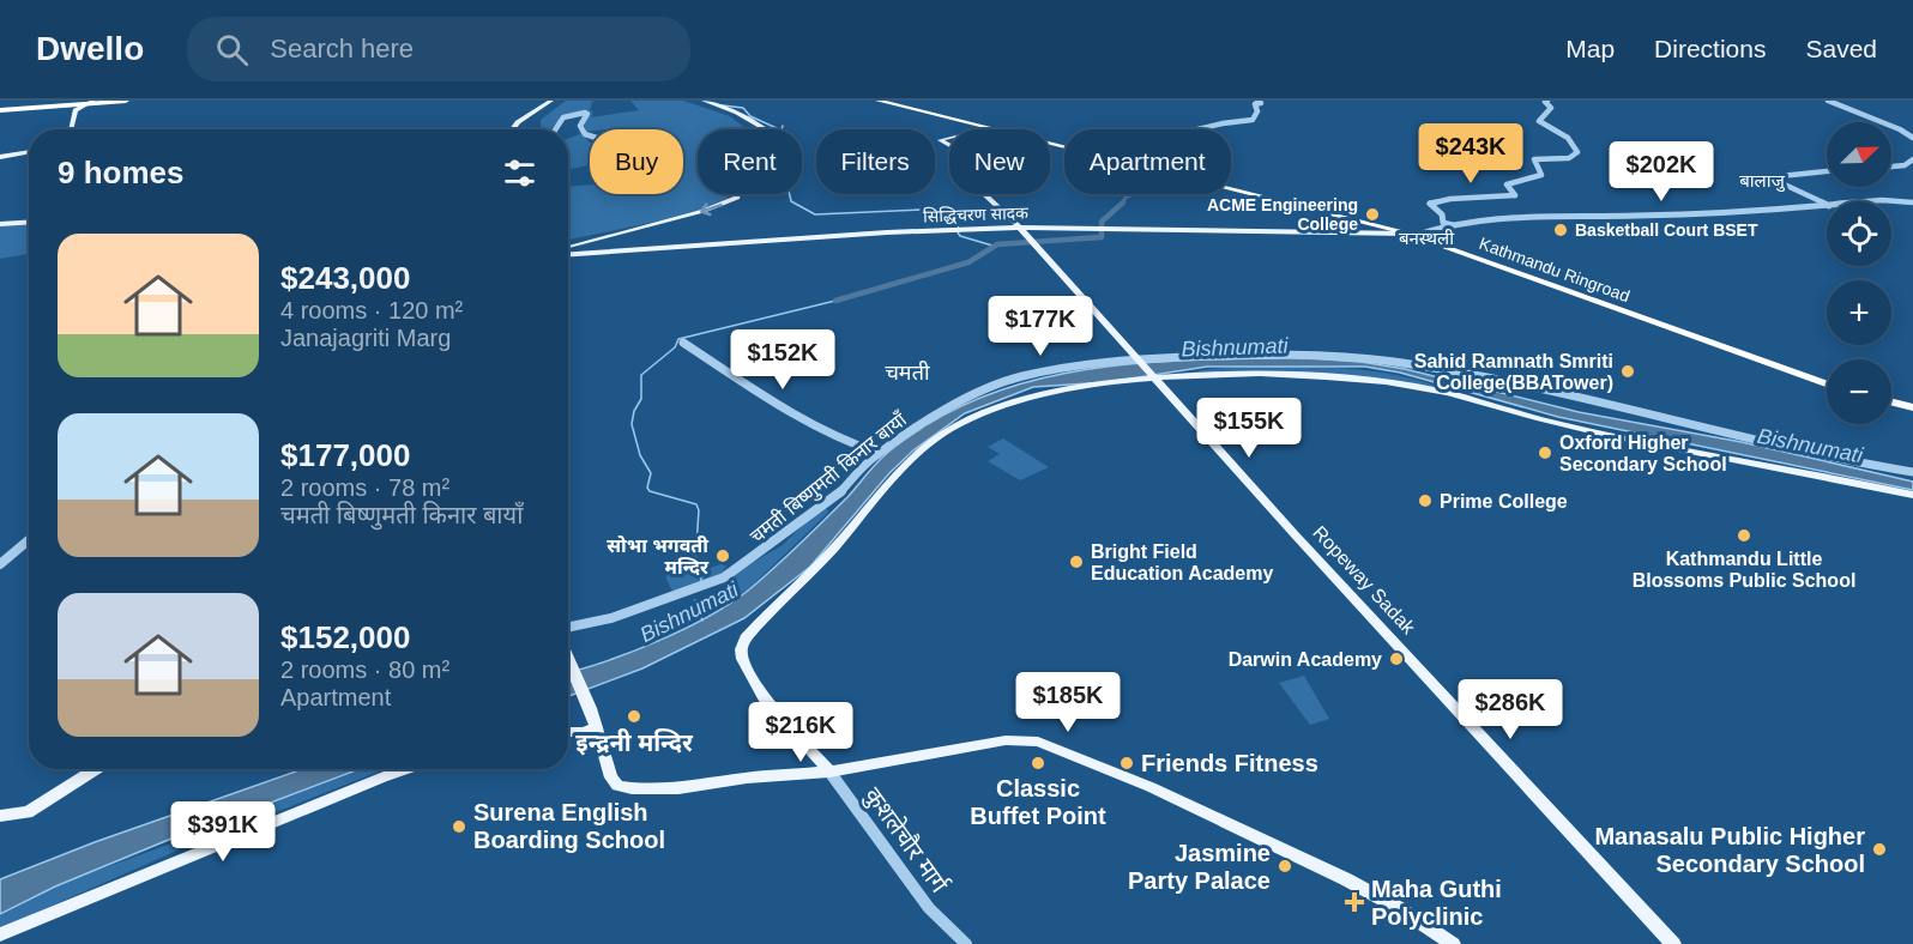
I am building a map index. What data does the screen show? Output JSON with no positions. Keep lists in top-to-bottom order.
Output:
{
  "streets": {
    "highway": ["Kathmandu Ringroad"],
    "main road": ["सिद्धिचरण सादक", "Ropeway Sadak", "कुशलेचौर मार्ग"],
    "street": ["चमती बिष्णुमती किनार बायाँ"]
  },
  "crossings": [
    ["सिद्धिचरण सादक", "Kathmandu Ringroad"],
    ["सिद्धिचरण सादक", "Ropeway Sadak"],
    ["चमती बिष्णुमती किनार बायाँ", "Ropeway Sadak"],
    ["Ropeway Sadak", "कुशलेचौर मार्ग"]
  ],
  "districts": ["बालाजु", "बनस्थली", "चमती"],
  "water": ["Bishnumati"],
  "places": {
    "other": [
      "ACME Engineering College",
      "Basketball Court BSET",
      "Sahid Ramnath Smriti College(BBATower)",
      "Oxford Higher Secondary School",
      "Prime College",
      "Kathmandu Little Blossoms Public School",
      "सोभा भगवती मन्दिर",
      "Bright Field Education Academy",
      "Darwin Academy",
      "इन्द्रनी मन्दिर",
      "Classic Buffet Point",
      "Friends Fitness",
      "Surena English Boarding School",
      "Manasalu Public Higher Secondary School",
      "Jasmine Party Palace"
    ],
    "health": ["Maha Guthi Polyclinic"]
  },
  "north": "top right",
  "page": {
    "header": "Dwello",
    "search": "Search here",
    "nav": ["Map", "Directions", "Saved"],
    "map_buttons": ["+", "−"],
    "price": [
      "$243K",
      "$202K",
      "$177K",
      "$152K",
      "$155K",
      "$185K",
      "$286K",
      "$216K",
      "$391K"
    ],
    "chip": [
      "Buy",
      "Rent",
      "Filters",
      "New",
      "Apartment"
    ],
    "heading": "9 homes",
    "list": [
      {
        "name": "$243,000",
        "note": "4 rooms · 120 m² · Janajagriti Marg"
      },
      {
        "name": "$177,000",
        "note": "2 rooms · 78 m² · चमती बिष्णुमती किनार बायाँ"
      },
      {
        "name": "$152,000",
        "note": "2 rooms · 80 m² · Apartment"
      }
    ]
  }
}
